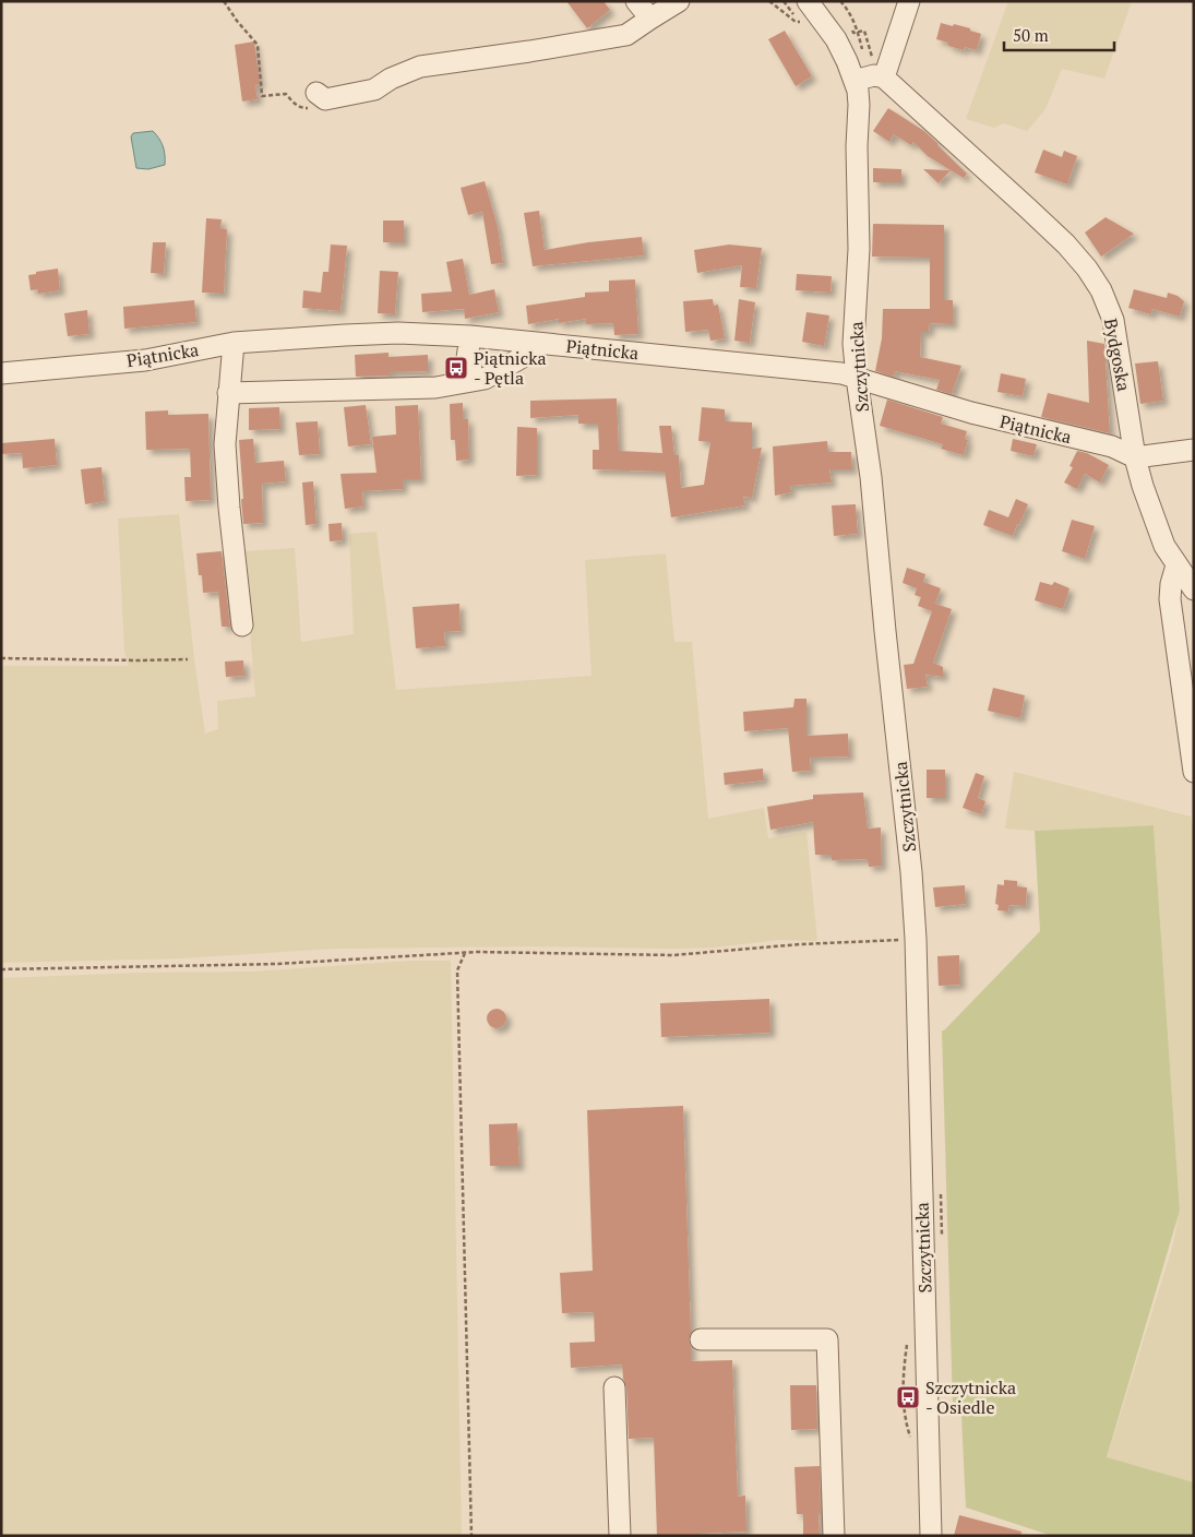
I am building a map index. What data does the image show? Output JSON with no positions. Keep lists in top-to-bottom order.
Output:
{
  "streets": {
    "street": ["Piątnicka", "Bydgoska", "Szczytnicka"]
  },
  "crossings": [
    ["Piątnicka", "Bydgoska"],
    ["Piątnicka", "Szczytnicka"]
  ],
  "places": {
    "bus stop": ["Piątnicka - Pętla", "Szczytnicka - Osiedle"]
  },
  "scale_bar": "50 m"
}
